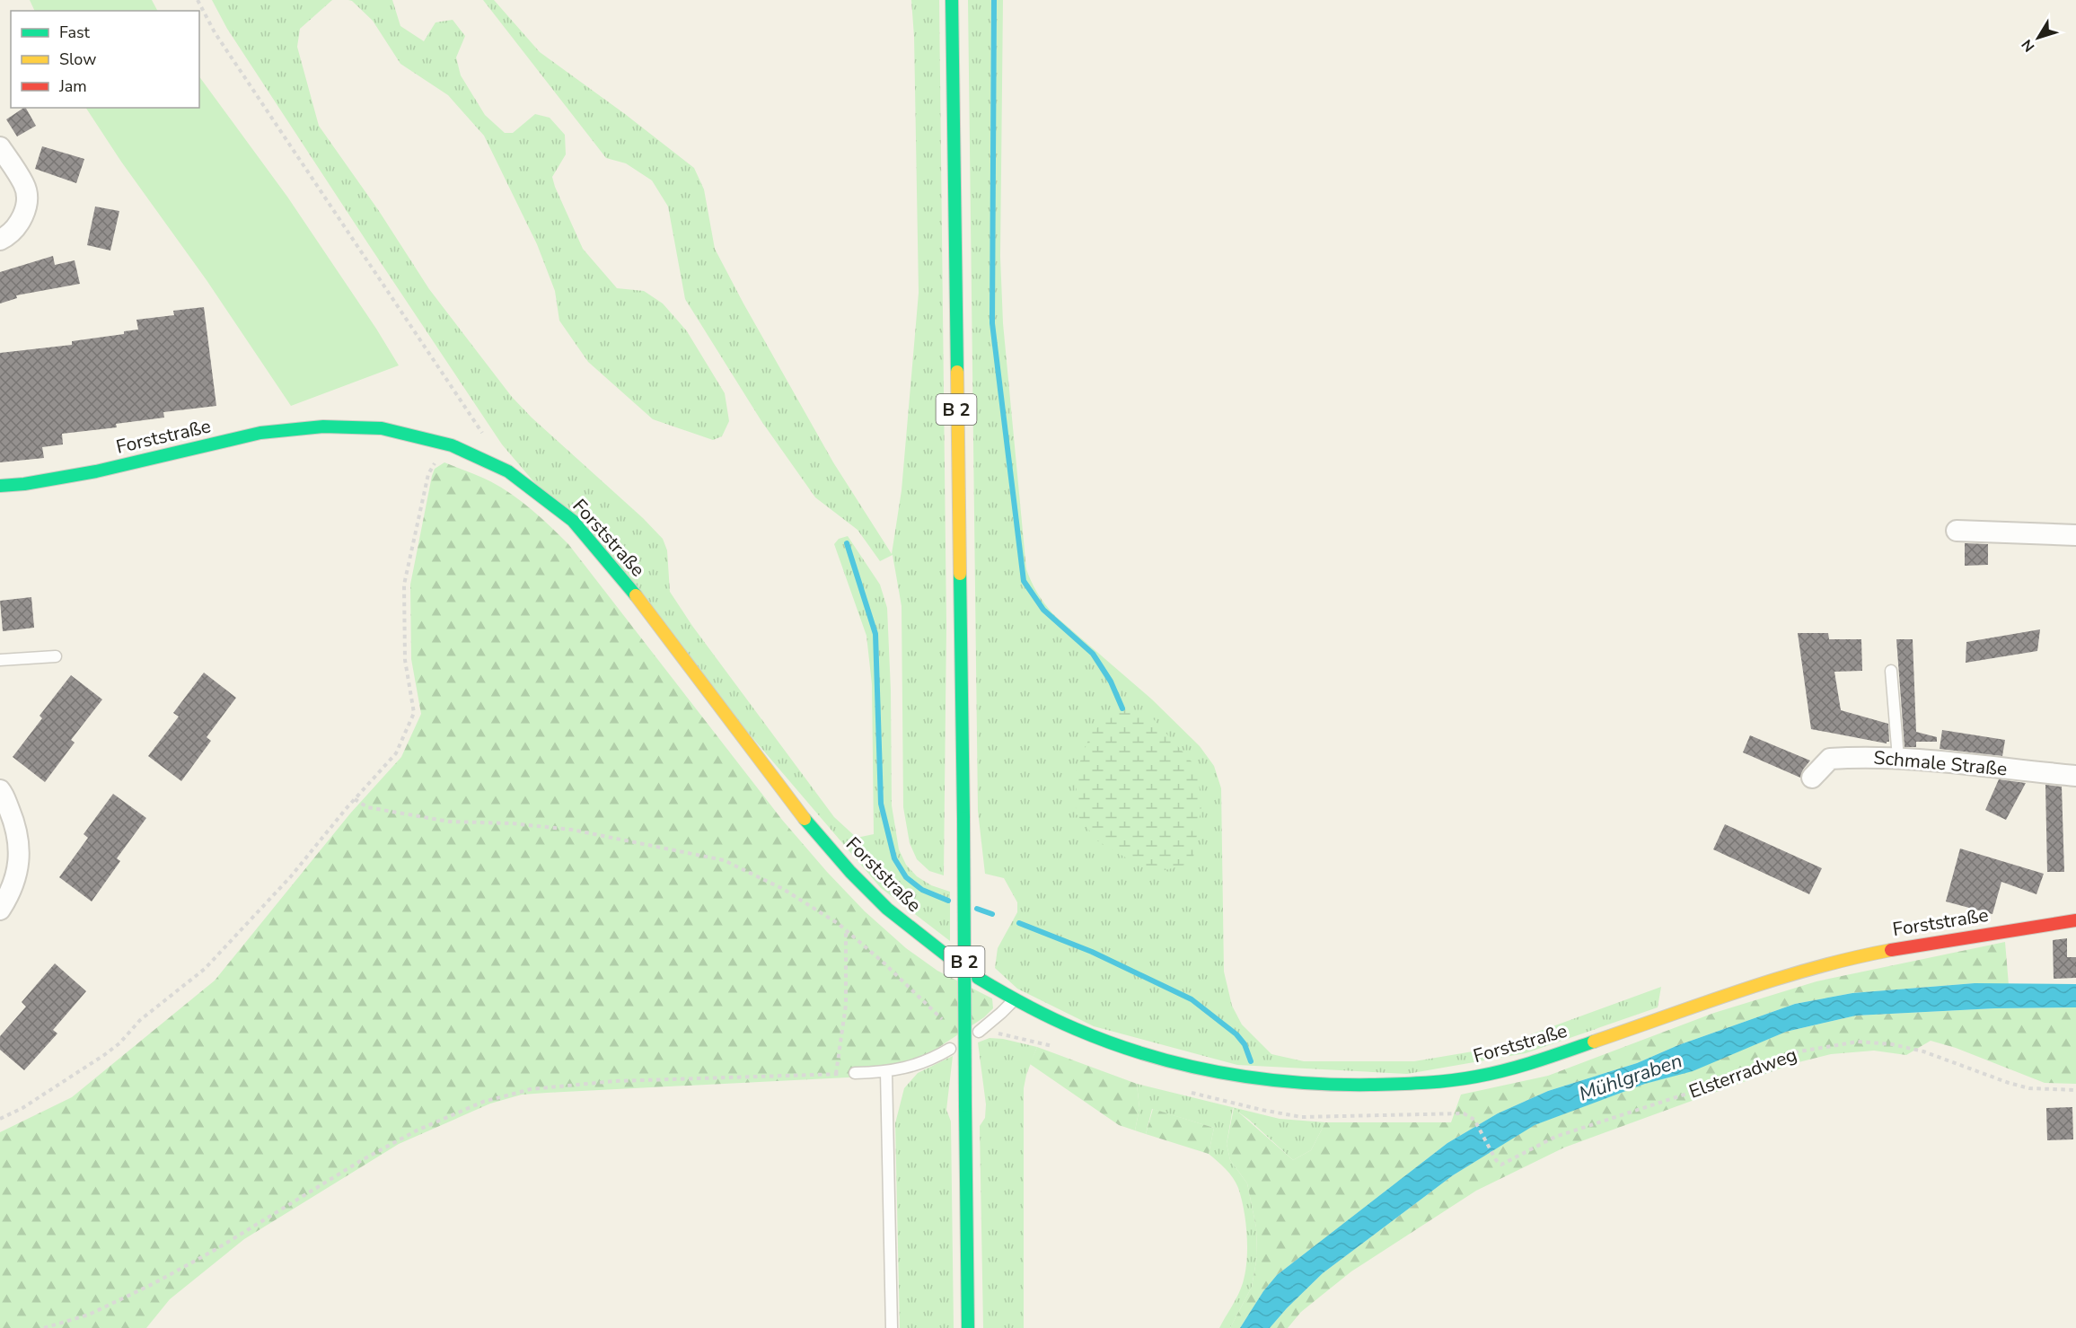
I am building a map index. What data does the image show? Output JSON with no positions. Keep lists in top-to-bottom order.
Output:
{
  "streets": {
    "street": ["B 2", "Forststraße", "Schmale Straße"],
    "path": ["Elsterradweg"]
  },
  "water": ["Mühlgraben"],
  "legend": ["Fast", "Slow", "Jam"],
  "north": "bottom left"
}
